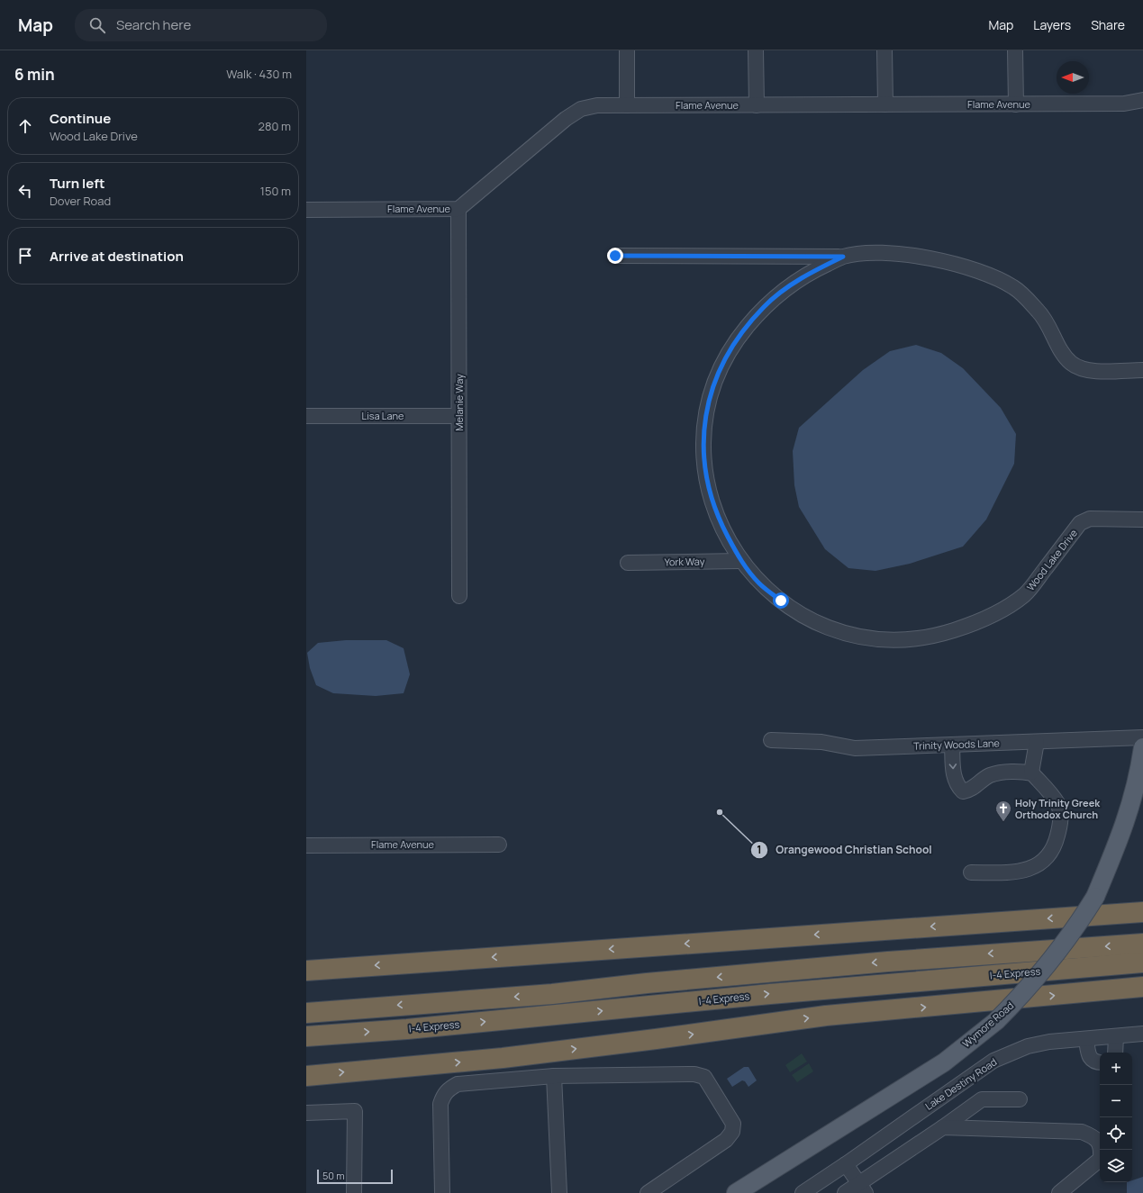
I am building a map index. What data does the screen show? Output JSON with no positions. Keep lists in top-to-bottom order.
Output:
{
  "streets": {
    "highway": ["I-4 Express"],
    "main road": ["Wymore Road"],
    "street": [
      "Flame Avenue",
      "Melanie Way",
      "Lisa Lane",
      "Wood Lake Drive",
      "York Way",
      "Trinity Woods Lane",
      "Lake Destiny Road"
    ]
  },
  "crossings": [
    ["Flame Avenue", "Melanie Way"],
    ["Melanie Way", "Lisa Lane"],
    ["Wood Lake Drive", "York Way"]
  ],
  "places": {
    "other": ["Orangewood Christian School"],
    "church": ["Holy Trinity Greek Orthodox Church"]
  },
  "scale_bar": "50 m",
  "north": "left",
  "page": {
    "header": "Map",
    "search": "Search here",
    "nav": ["Map", "Layers", "Share"],
    "heading": ["6 min", "Walk · 430 m"],
    "list": [
      ["Continue", "Wood Lake Drive", "280 m"],
      ["Turn left", "Dover Road", "150 m"],
      "Arrive at destination"
    ],
    "map_buttons": ["+", "−"],
    "scale": "50 m"
  }
}
